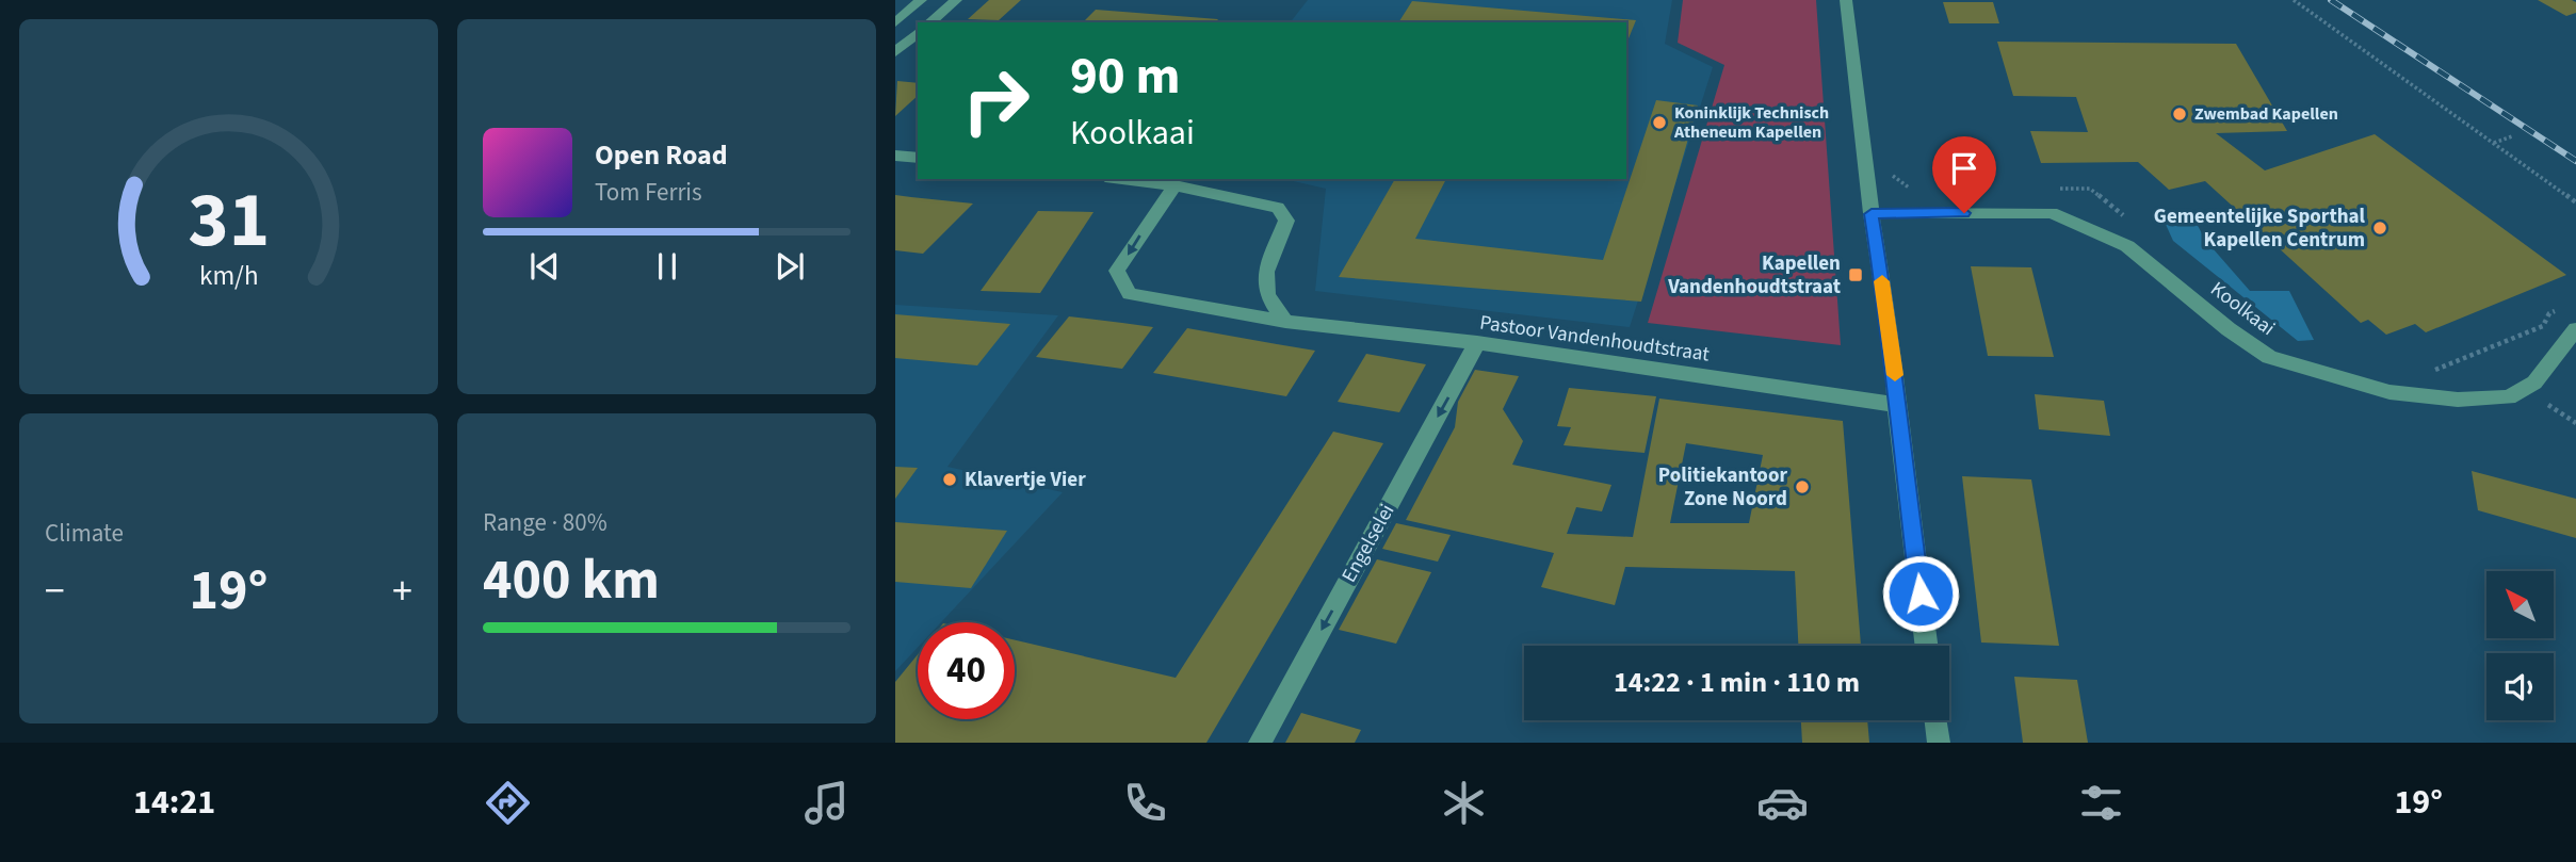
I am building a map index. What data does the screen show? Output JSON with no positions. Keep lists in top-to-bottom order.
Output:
{
  "streets": {
    "street": ["Koolkaai", "Pastoor Vandenhoudtstraat", "Engelselei"]
  },
  "crossings": [
    ["Pastoor Vandenhoudtstraat", "Engelselei"]
  ],
  "one_way": ["Engelselei"],
  "places": {
    "other": [
      "Zwembad Kapellen",
      "Koninklijk Technisch Atheneum Kapellen",
      "Gemeentelijke Sporthal Kapellen Centrum",
      "Klavertje Vier",
      "Politiekantoor Zone Noord"
    ],
    "transit": ["Kapellen Vandenhoudtstraat"]
  },
  "north": "top left",
  "page": {
    "turn": ["90 m", "Koolkaai"],
    "song": ["Open Road", "Tom Ferris"],
    "tile": [
      "Climate",
      ["Range · 80%", "400 km"]
    ],
    "heat": ["−", "19°", "+"],
    "limit": "40",
    "trip": "14:22 · 1 min · 110 m",
    "tabs": ["14:21", "19°"],
    "gauge": ["31", "km/h"]
  }
}
